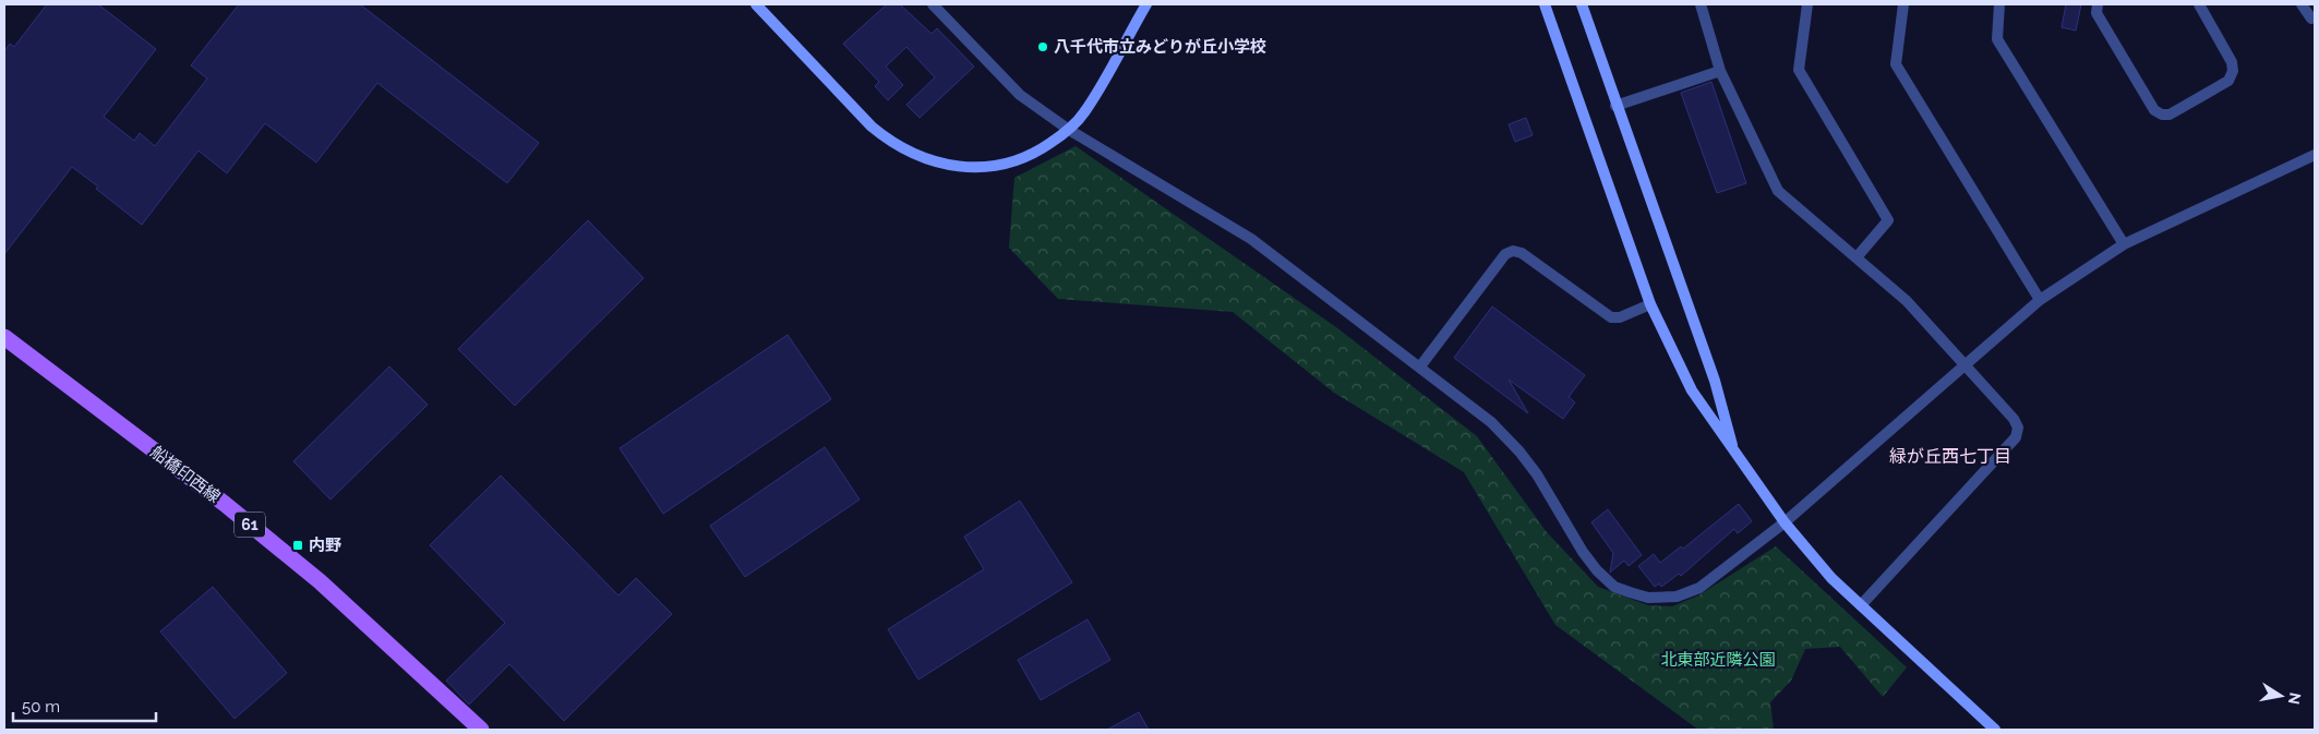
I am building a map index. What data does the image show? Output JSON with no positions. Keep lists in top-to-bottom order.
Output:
{
  "streets": {
    "main road": ["船橋印西線", "61"]
  },
  "districts": ["緑が丘西七丁目"],
  "parks": ["北東部近隣公園"],
  "places": {
    "other": ["八千代市立みどりが丘小学校"],
    "transit": ["内野"]
  },
  "scale_bar": "50 m",
  "north": "right"
}
